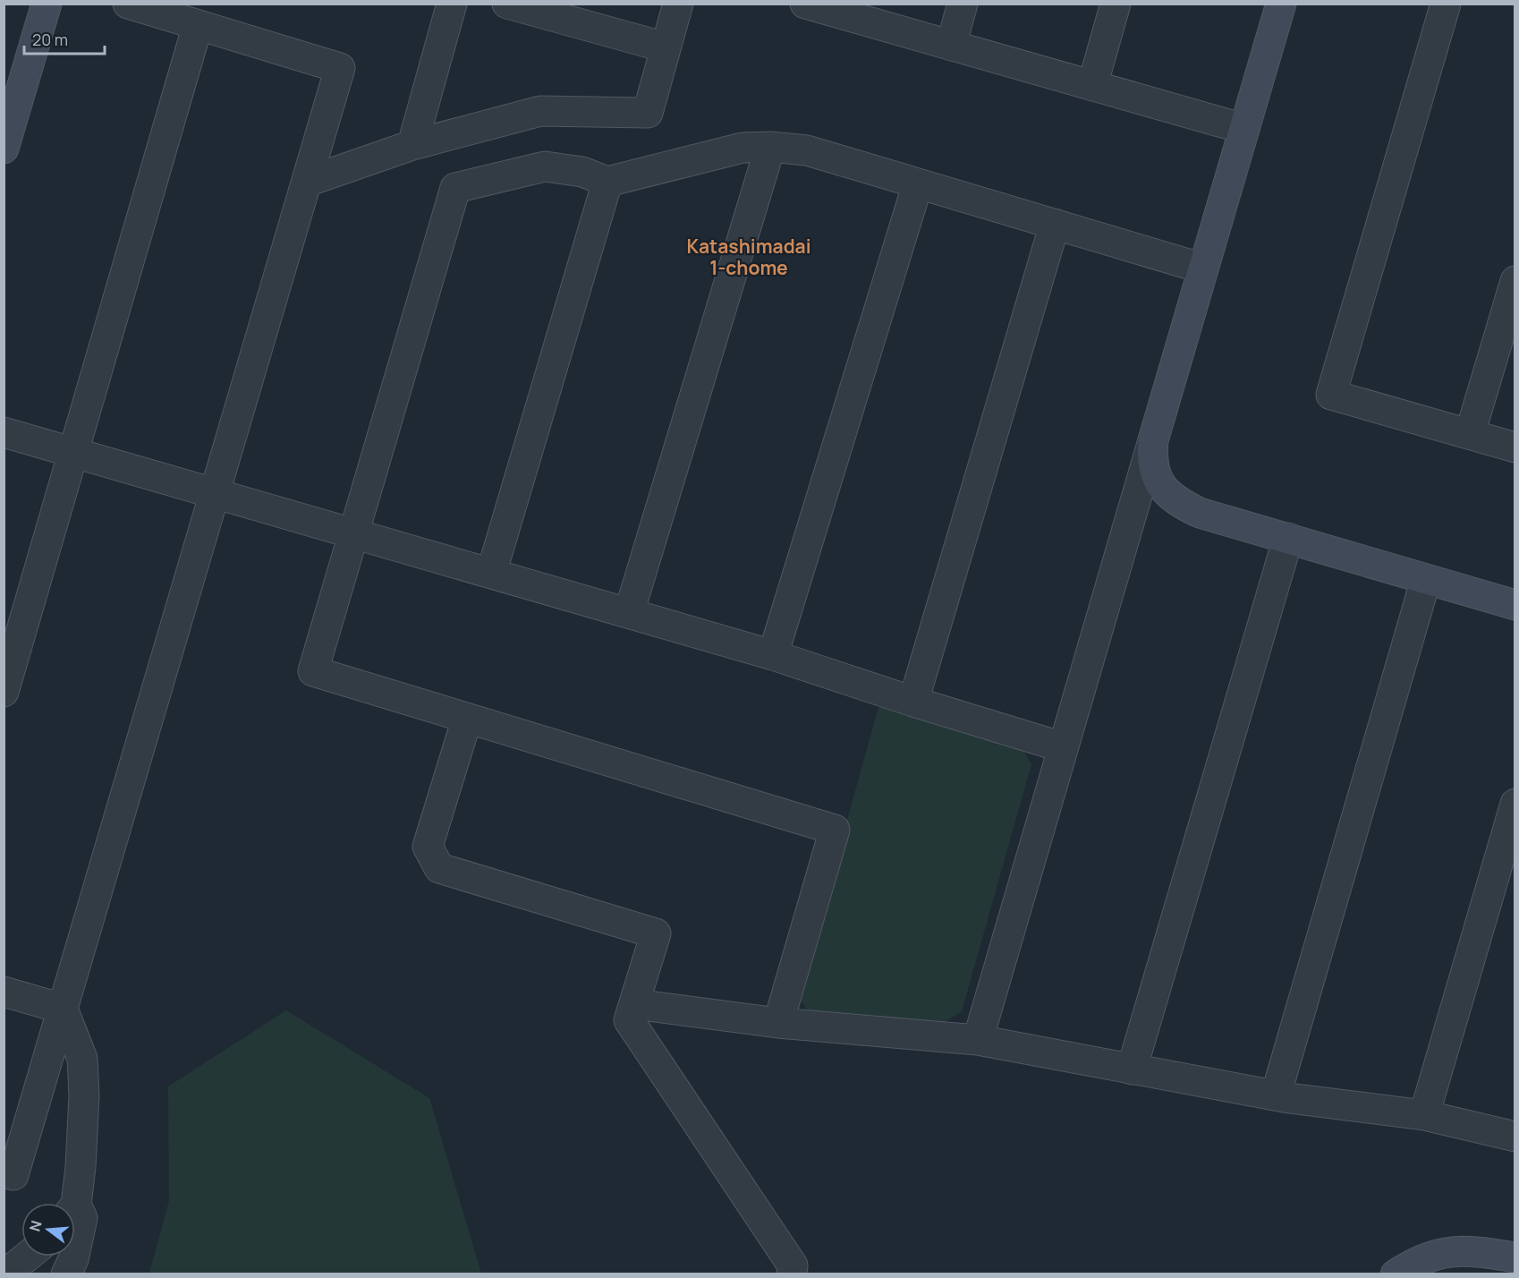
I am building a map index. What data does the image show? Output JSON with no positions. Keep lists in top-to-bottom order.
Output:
{
  "districts": ["Katashimadai 1-chome"],
  "scale_bar": "20 m",
  "north": "left"
}
